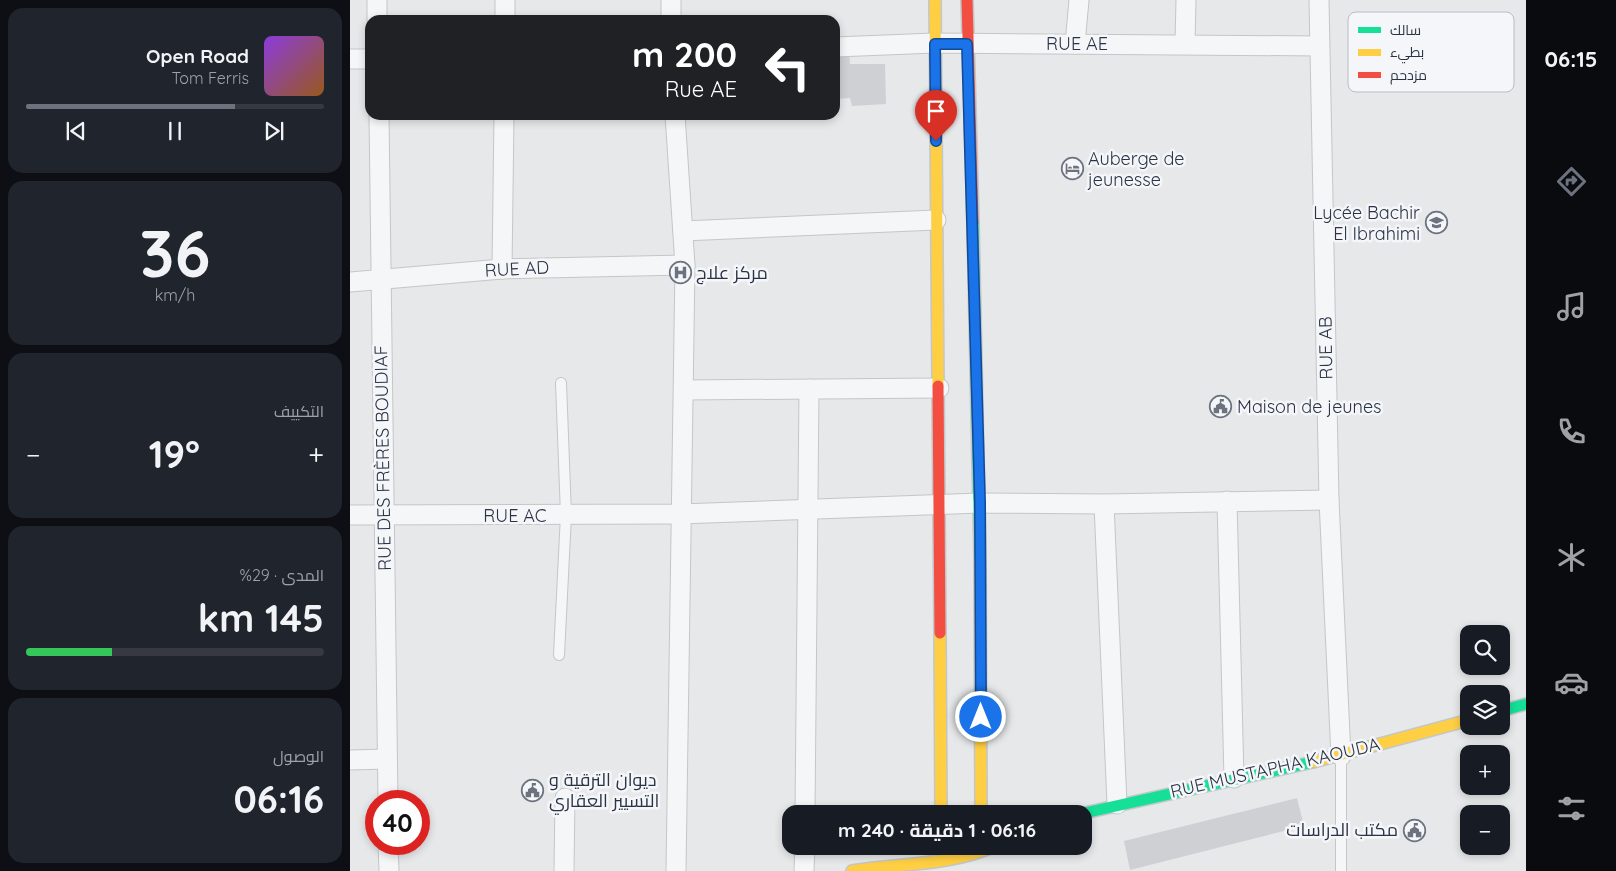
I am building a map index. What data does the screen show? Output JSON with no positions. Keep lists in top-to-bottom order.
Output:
{
  "streets": {
    "street": [
      "RUE AE",
      "RUE AD",
      "RUE AB",
      "RUE DES FRÈRES BOUDIAF",
      "RUE AC",
      "RUE MUSTAPHA KAOUDA"
    ]
  },
  "crossings": [
    ["RUE AE", "RUE AB"],
    ["RUE AD", "RUE DES FRÈRES BOUDIAF"],
    ["RUE AB", "RUE AC"],
    ["RUE AB", "RUE MUSTAPHA KAOUDA"],
    ["RUE DES FRÈRES BOUDIAF", "RUE AC"]
  ],
  "places": {
    "hotel": ["Auberge de jeunesse"],
    "school or university": ["Lycée Bachir El Ibrahimi"],
    "hospital": ["مركز علاج"],
    "public building": ["Maison de jeunes", "ديوان الترقية و التسيير العقاري", "مكتب الدراسات"]
  },
  "legend": ["سالك", "بطيء", "مزدحم"],
  "page": {
    "tabs": "06:15",
    "turn": ["200 m", "Rue AE"],
    "song": ["Open Road", "Tom Ferris"],
    "tile": [
      ["36", "km/h"],
      "التكييف",
      ["المدى · 29%", "145 km"],
      ["الوصول", "06:16"]
    ],
    "heat": ["−", "19°", "+"],
    "map_buttons": ["+", "−"],
    "limit": "40",
    "trip": "06:16 · 1 دقيقة · 240 m"
  }
}
